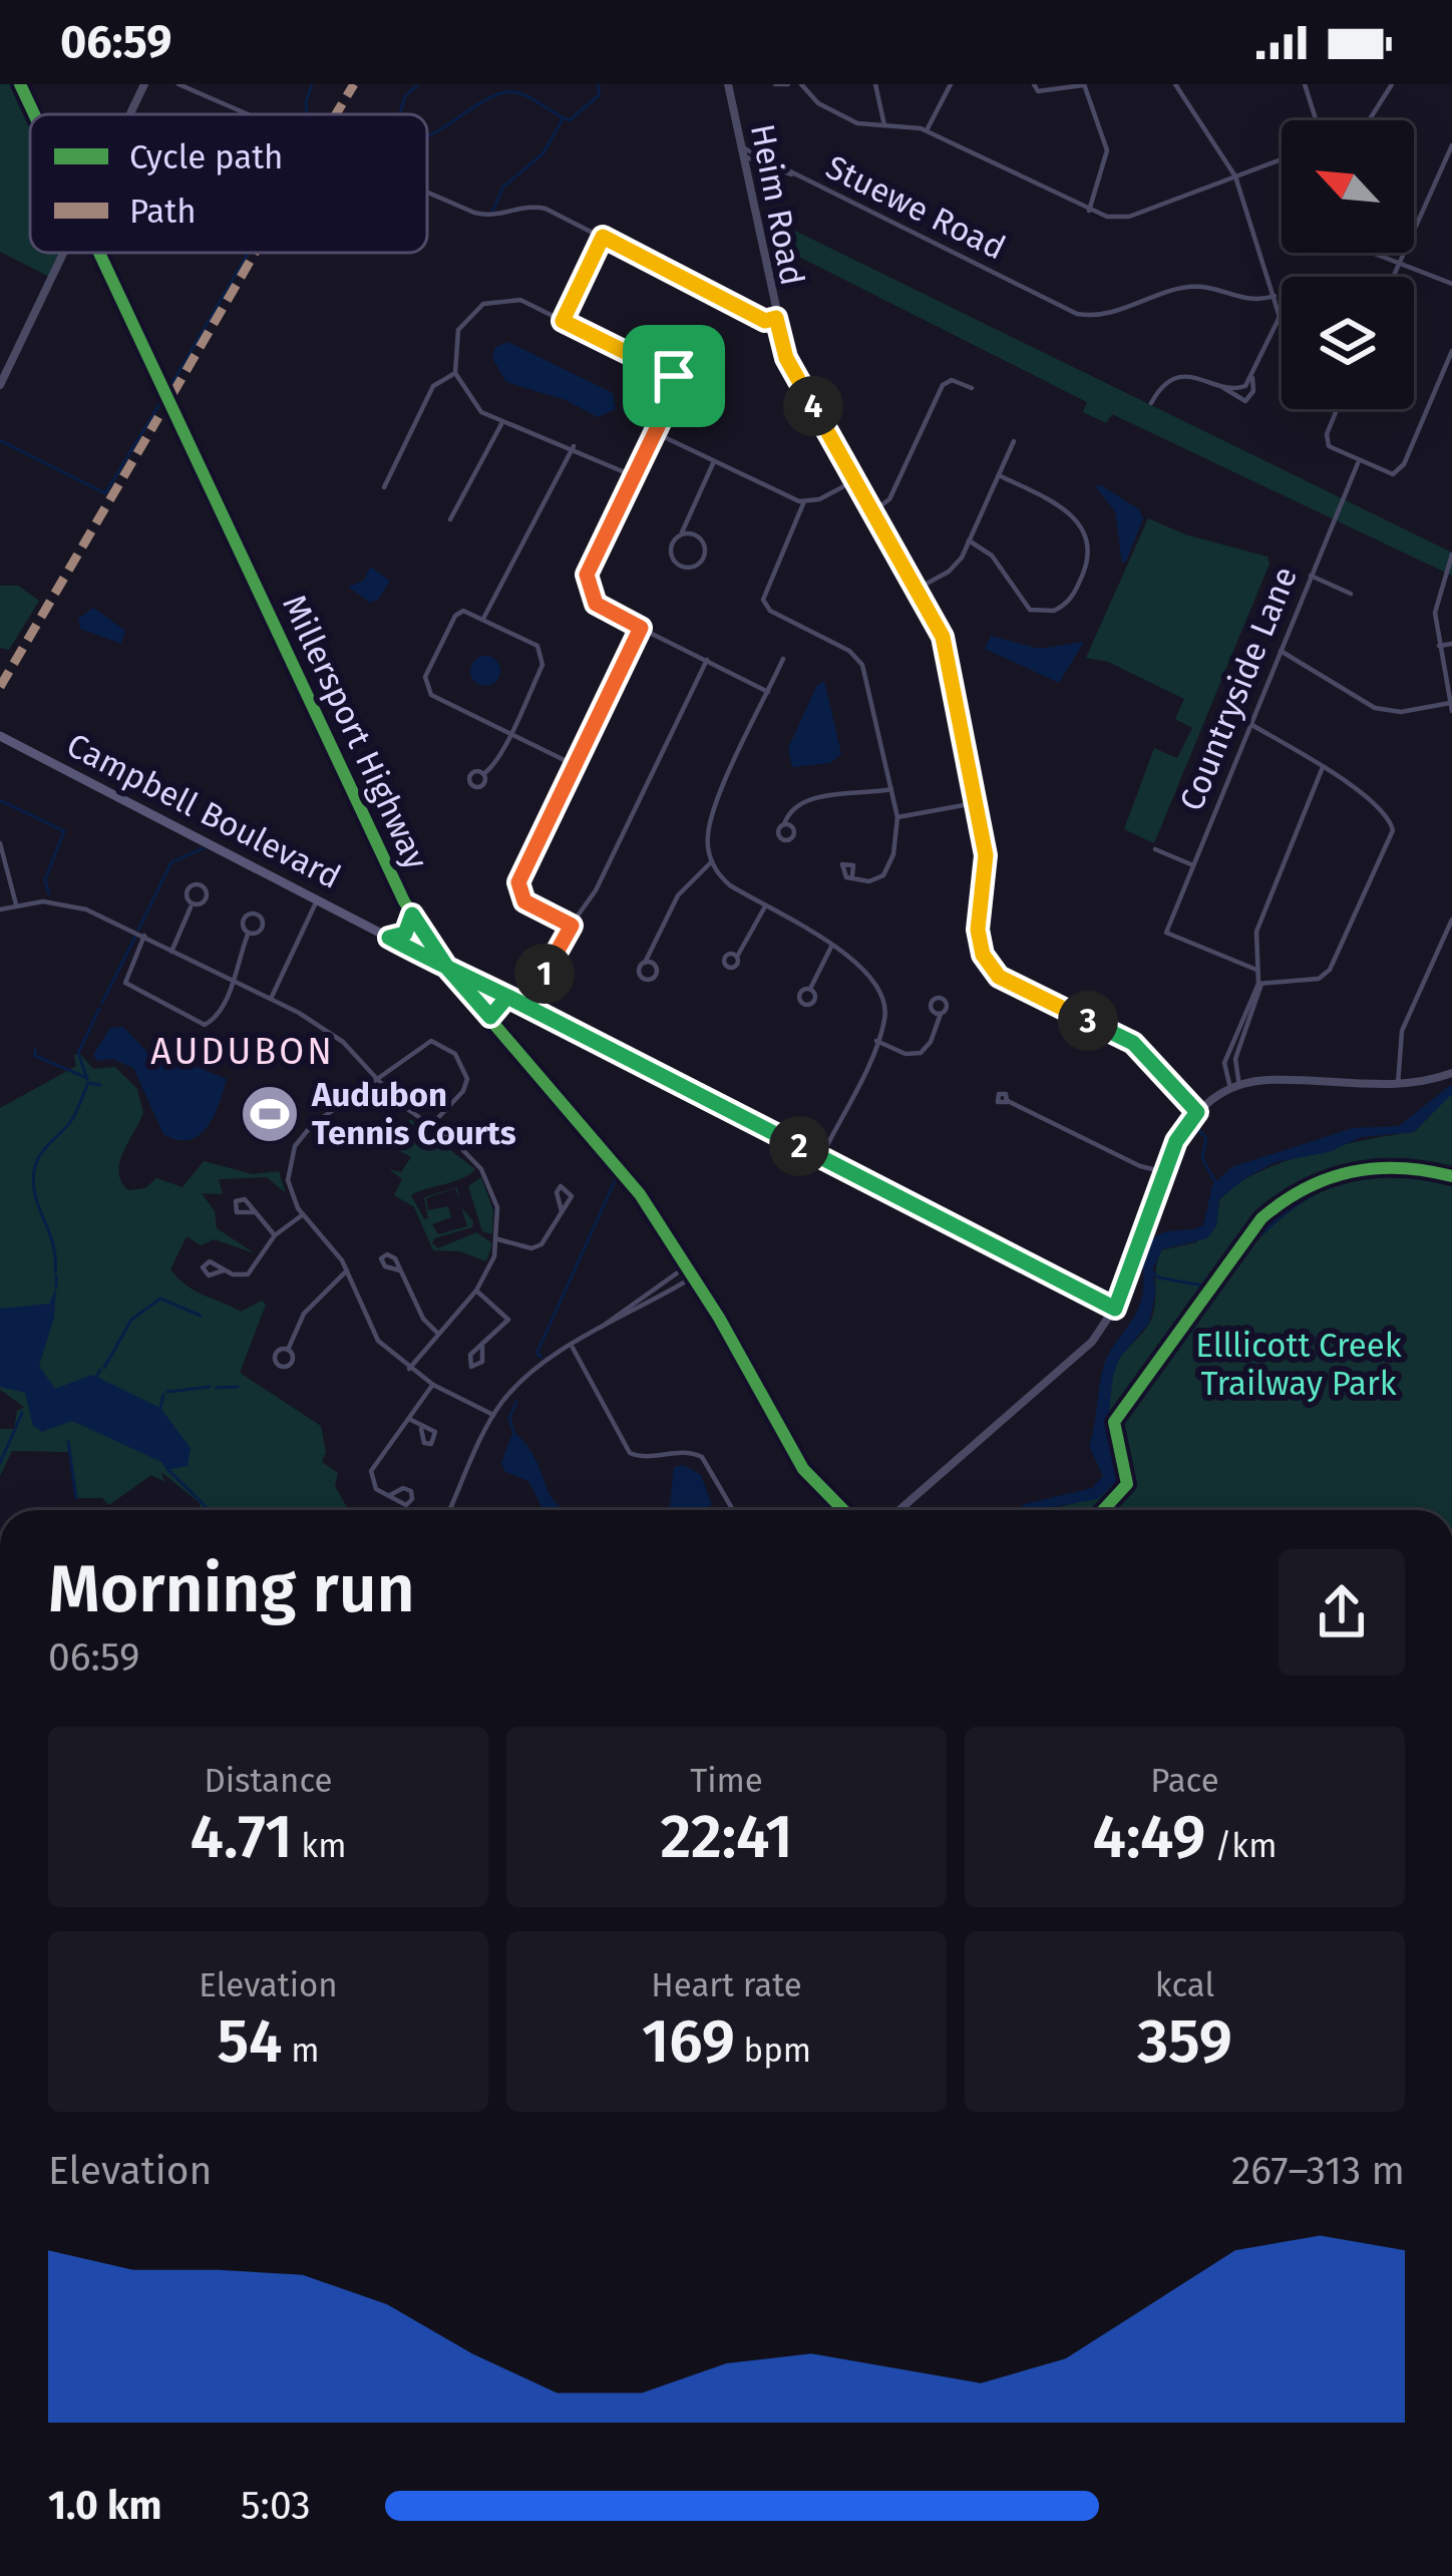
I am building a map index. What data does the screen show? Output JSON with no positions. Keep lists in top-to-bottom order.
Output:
{
  "streets": {
    "main road": ["Millersport Highway", "Campbell Boulevard"],
    "street": ["Heim Road", "Stuewe Road", "Countryside Lane"]
  },
  "crossings": [
    ["Heim Road", "Stuewe Road"],
    ["Millersport Highway", "Campbell Boulevard"]
  ],
  "districts": ["AUDUBON"],
  "parks": ["Elllicott Creek Trailway Park"],
  "places": {
    "sports": ["Audubon Tennis Courts"]
  },
  "legend": ["Cycle path", "Path"],
  "north": "top left",
  "page": {
    "status": "06:59",
    "pins": [
      "4",
      "1",
      "3",
      "2"
    ],
    "heading": ["Morning run", "06:59"],
    "stats": [
      ["Distance", "4.71 km"],
      ["Time", "22:41"],
      ["Pace", "4:49 /km"],
      ["Elevation", "54 m"],
      ["Heart rate", "169 bpm"],
      ["kcal", "359"]
    ],
    "chart": ["Elevation", "267–313 m"],
    "list": [
      {
        "name": "1.0 km",
        "note": "5:03"
      }
    ]
  }
}
